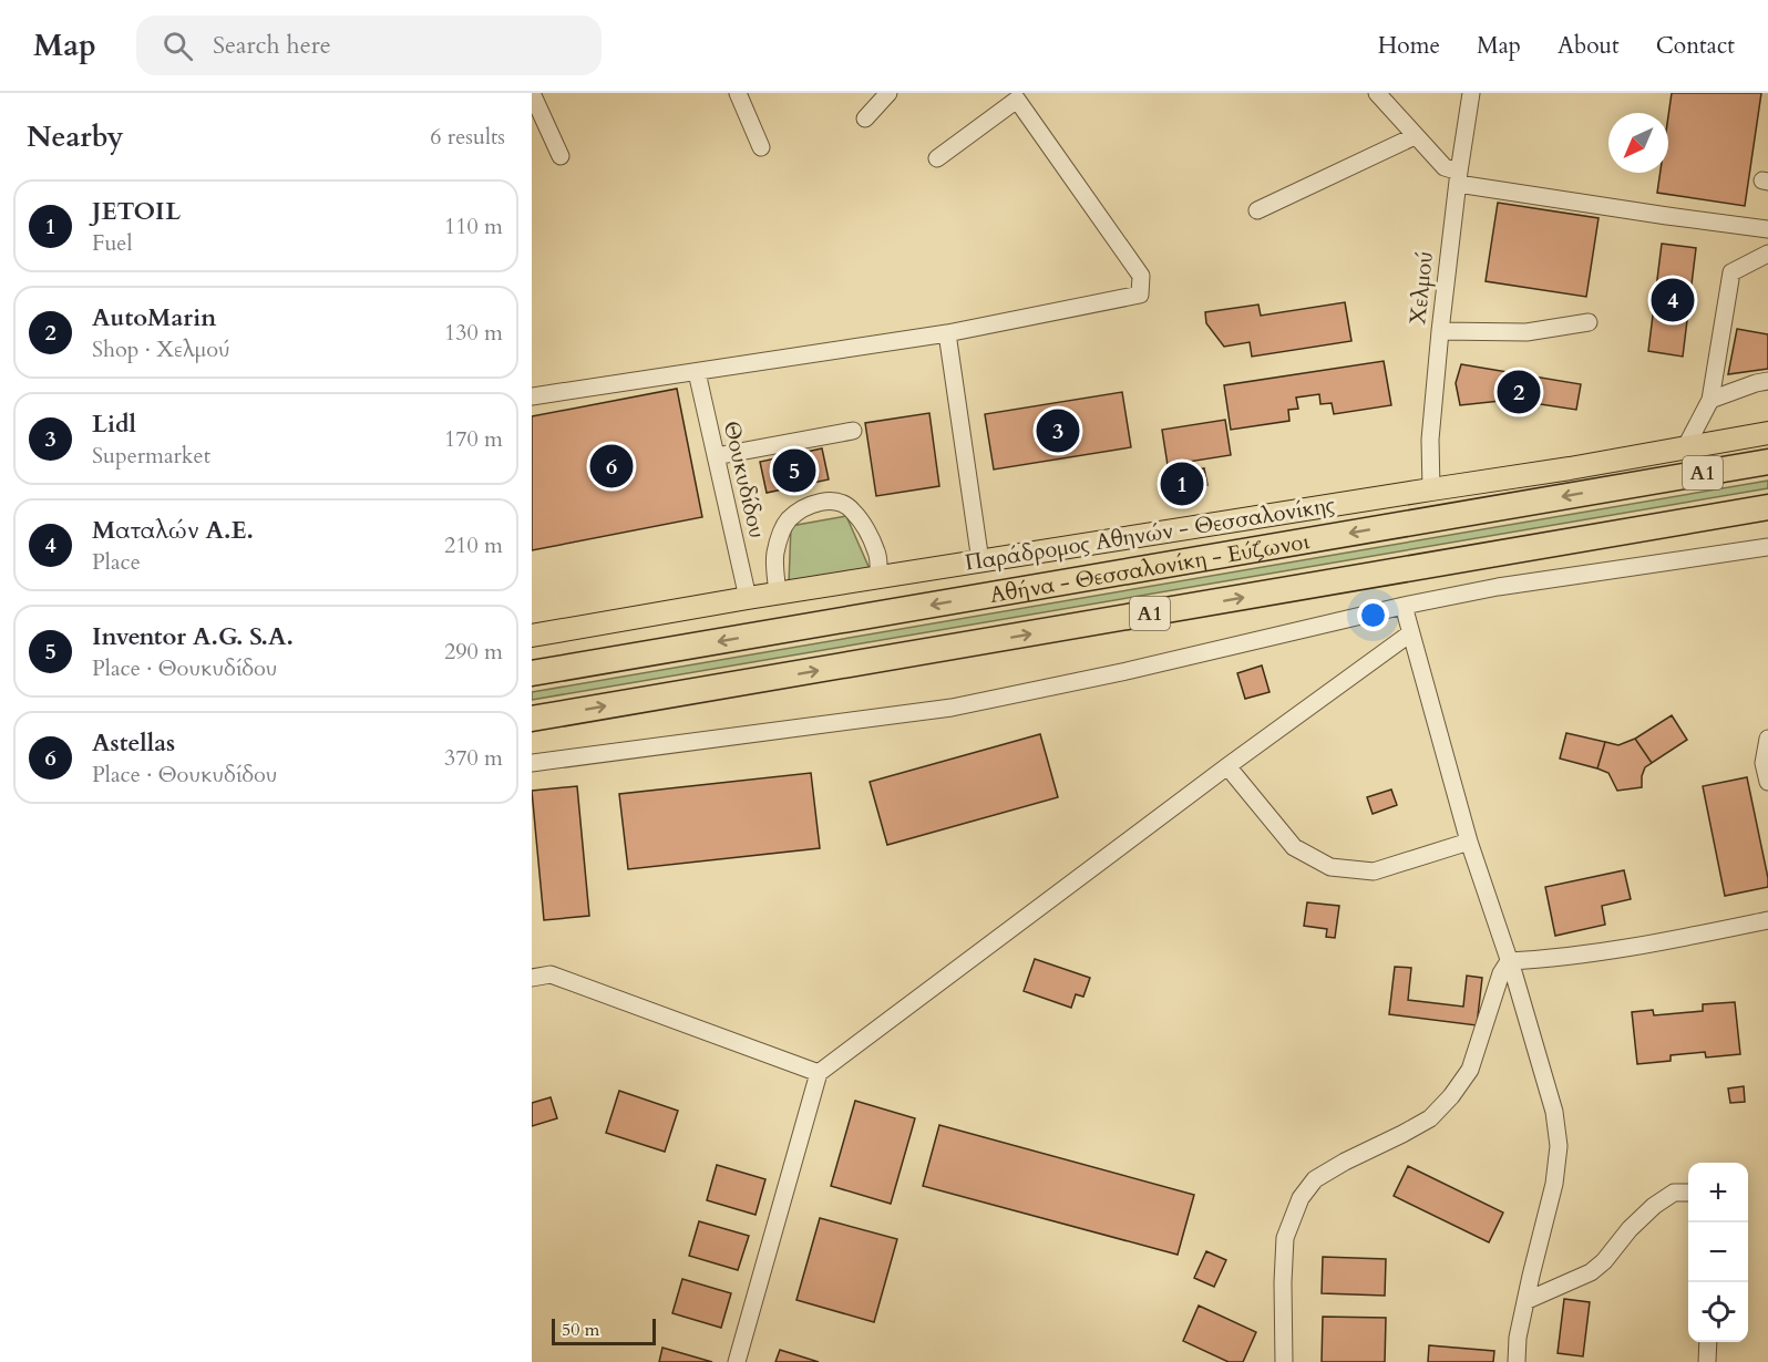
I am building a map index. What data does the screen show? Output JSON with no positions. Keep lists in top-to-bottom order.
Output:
{
  "streets": {
    "highway": ["Α1", "Αθήνα - Θεσσαλονίκη - Εύζωνοι"],
    "main road": ["Παράδρομος Αθηνών - Θεσσαλονίκης"],
    "street": ["Χελμού", "Θουκυδίδου"]
  },
  "crossings": [
    ["Χελμού", "Παράδρομος Αθηνών - Θεσσαλονίκης"],
    ["Θουκυδίδου", "Παράδρομος Αθηνών - Θεσσαλονίκης"]
  ],
  "scale_bar": "50 m",
  "north": "bottom left",
  "page": {
    "header": "Map",
    "search": "Search here",
    "nav": [
      "Home",
      "Map",
      "About",
      "Contact"
    ],
    "heading": ["Nearby", "6 results"],
    "list": [
      {
        "mark": "1",
        "name": "JETOIL",
        "note": "Fuel",
        "value": "110 m"
      },
      {
        "mark": "2",
        "name": "AutoMarin",
        "note": "Shop · Χελμού",
        "value": "130 m"
      },
      {
        "mark": "3",
        "name": "Lidl",
        "note": "Supermarket",
        "value": "170 m"
      },
      {
        "mark": "4",
        "name": "Ματαλών Α.Ε.",
        "note": "Place",
        "value": "210 m"
      },
      {
        "mark": "5",
        "name": "Inventor A.G. S.A.",
        "note": "Place · Θουκυδίδου",
        "value": "290 m"
      },
      {
        "mark": "6",
        "name": "Astellas",
        "note": "Place · Θουκυδίδου",
        "value": "370 m"
      }
    ],
    "pins": [
      "4",
      "2",
      "3",
      "6",
      "5",
      "1"
    ],
    "map_buttons": ["+", "−"],
    "scale": "50 m"
  }
}
